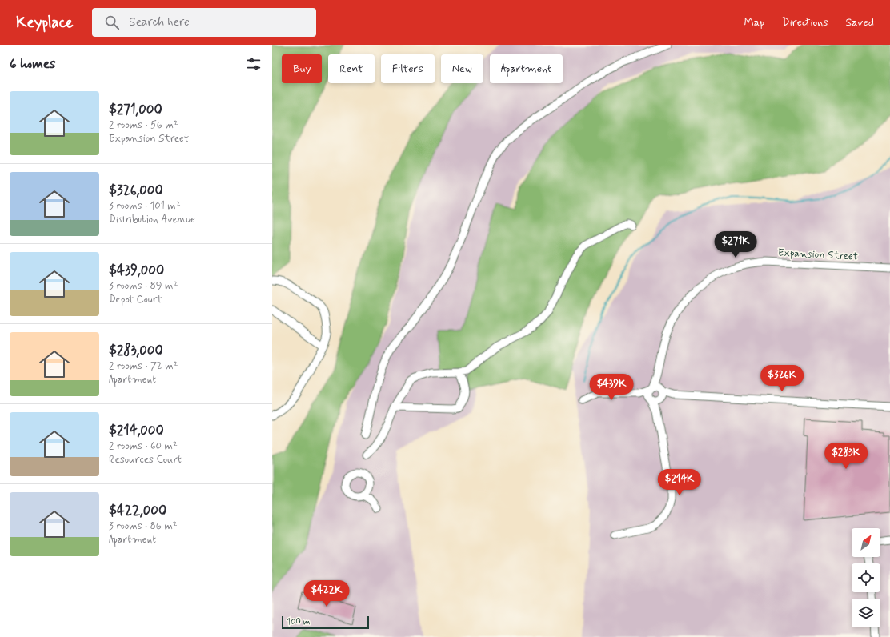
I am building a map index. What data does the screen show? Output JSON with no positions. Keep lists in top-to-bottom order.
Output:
{
  "streets": {
    "street": ["Expansion Street"]
  },
  "scale_bar": "100 m",
  "north": "top right",
  "page": {
    "header": "Keyplace",
    "search": "Search here",
    "nav": ["Map", "Directions", "Saved"],
    "heading": "6 homes",
    "chip": [
      "Buy",
      "Rent",
      "Filters",
      "New",
      "Apartment"
    ],
    "list": [
      {
        "name": "$271,000",
        "note": "2 rooms · 56 m² · Expansion Street"
      },
      {
        "name": "$326,000",
        "note": "3 rooms · 101 m² · Distribution Avenue"
      },
      {
        "name": "$439,000",
        "note": "3 rooms · 89 m² · Depot Court"
      },
      {
        "name": "$283,000",
        "note": "2 rooms · 72 m² · Apartment"
      },
      {
        "name": "$214,000",
        "note": "2 rooms · 60 m² · Resources Court"
      },
      {
        "name": "$422,000",
        "note": "3 rooms · 86 m² · Apartment"
      }
    ],
    "price": [
      "$271K",
      "$326K",
      "$439K",
      "$283K",
      "$214K",
      "$422K"
    ],
    "scale": "100 m"
  }
}
